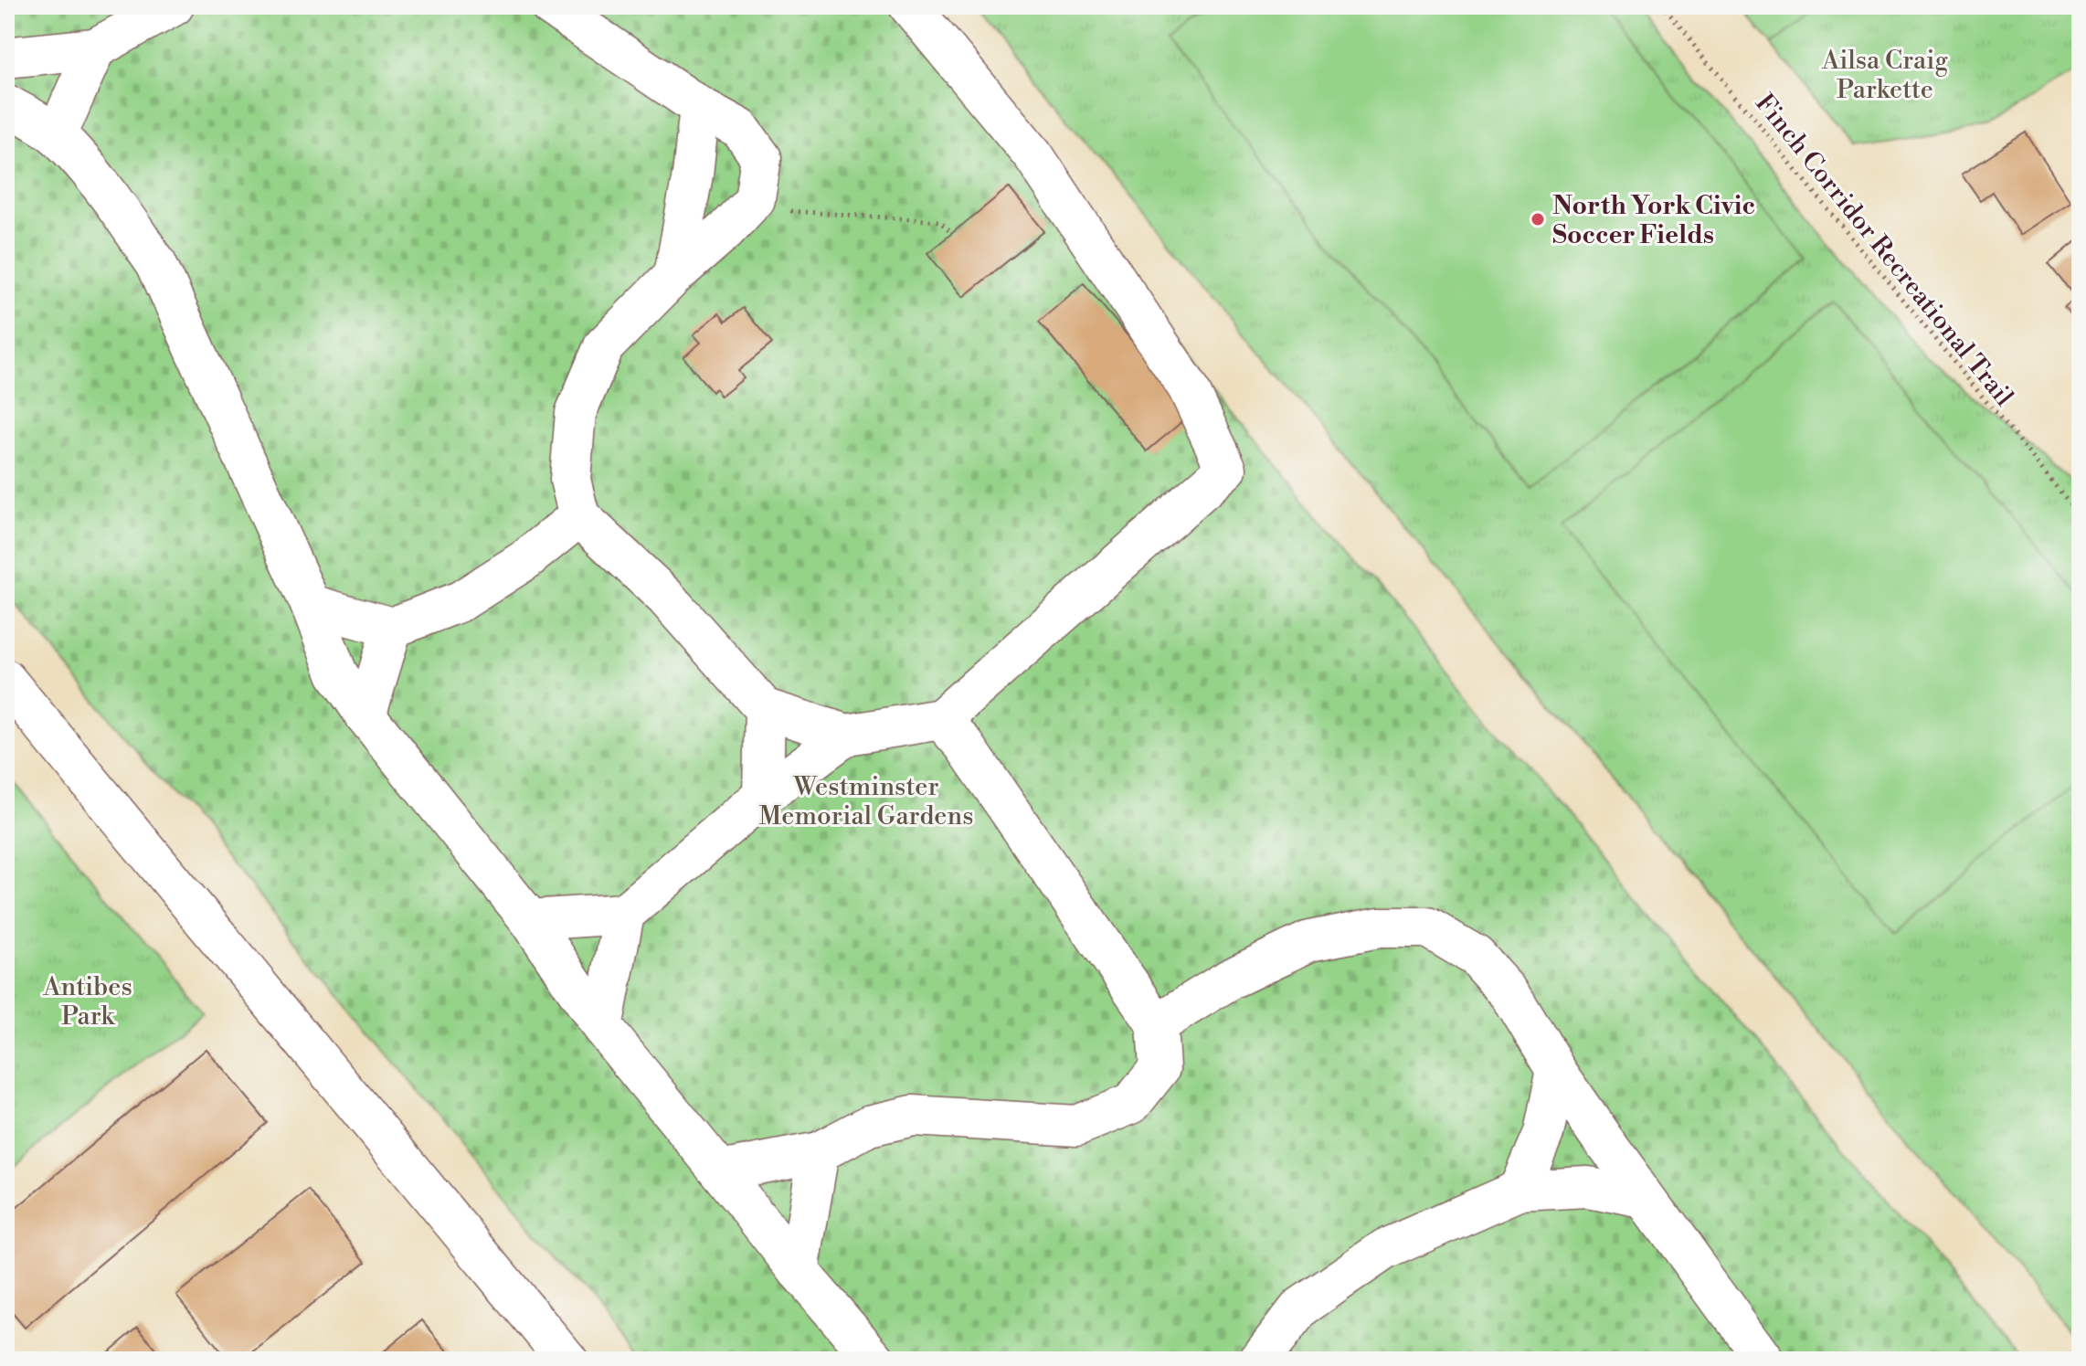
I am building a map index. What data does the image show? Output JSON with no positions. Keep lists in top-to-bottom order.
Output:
{
  "streets": {
    "path": ["Finch Corridor Recreational Trail"]
  },
  "parks": ["Ailsa Craig Parkette", "Westminster Memorial Gardens", "Antibes Park"],
  "places": ["North York Civic Soccer Fields"]
}
